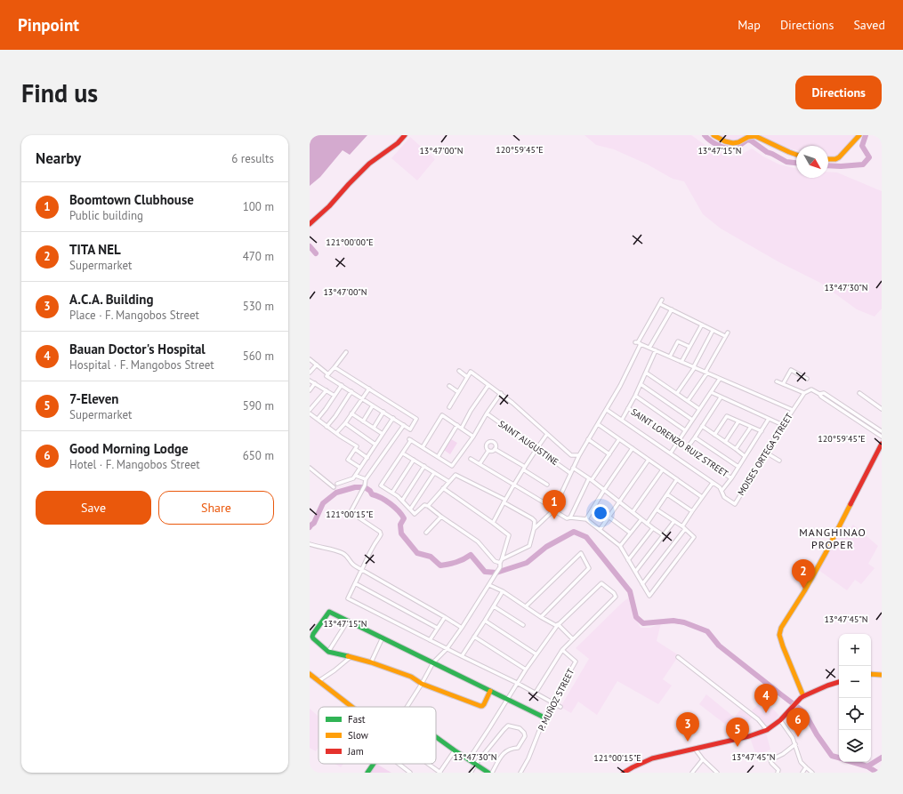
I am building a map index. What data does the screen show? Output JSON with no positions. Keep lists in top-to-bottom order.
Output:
{
  "streets": {
    "street": [
      "SAINT AUGUSTINE",
      "SAINT LORENZO RUIZ STREET",
      "MOISES ORTEGA STREET",
      "P. MUÑOZ STREET"
    ]
  },
  "districts": ["MANGHINAO PROPER"],
  "legend": ["Fast", "Slow", "Jam"],
  "north": "bottom right",
  "page": {
    "header": "Pinpoint",
    "nav": ["Map", "Directions", "Saved"],
    "buttons": [
      "Directions",
      ["Save", "Share"]
    ],
    "title": "Find us",
    "heading": ["Nearby", "6 results"],
    "list": [
      {
        "mark": "1",
        "name": "Boomtown Clubhouse",
        "note": "Public building",
        "value": "100 m"
      },
      {
        "mark": "2",
        "name": "TITA NEL",
        "note": "Supermarket",
        "value": "470 m"
      },
      {
        "mark": "3",
        "name": "A.C.A. Building",
        "note": "Place · F. Mangobos Street",
        "value": "530 m"
      },
      {
        "mark": "4",
        "name": "Bauan Doctor's Hospital",
        "note": "Hospital · F. Mangobos Street",
        "value": "560 m"
      },
      {
        "mark": "5",
        "name": "7-Eleven",
        "note": "Supermarket",
        "value": "590 m"
      },
      {
        "mark": "6",
        "name": "Good Morning Lodge",
        "note": "Hotel · F. Mangobos Street",
        "value": "650 m"
      }
    ],
    "pins": [
      "1",
      "2",
      "4",
      "6",
      "3",
      "5"
    ],
    "map_buttons": ["+", "−"]
  },
  "coordinates": [
    "120°59'45\"E",
    "13°47'00\"N",
    "13°47'15\"N",
    "121°00'00\"E",
    "13°47'30\"N",
    "121°00'15\"E",
    "13°47'45\"N"
  ]
}
